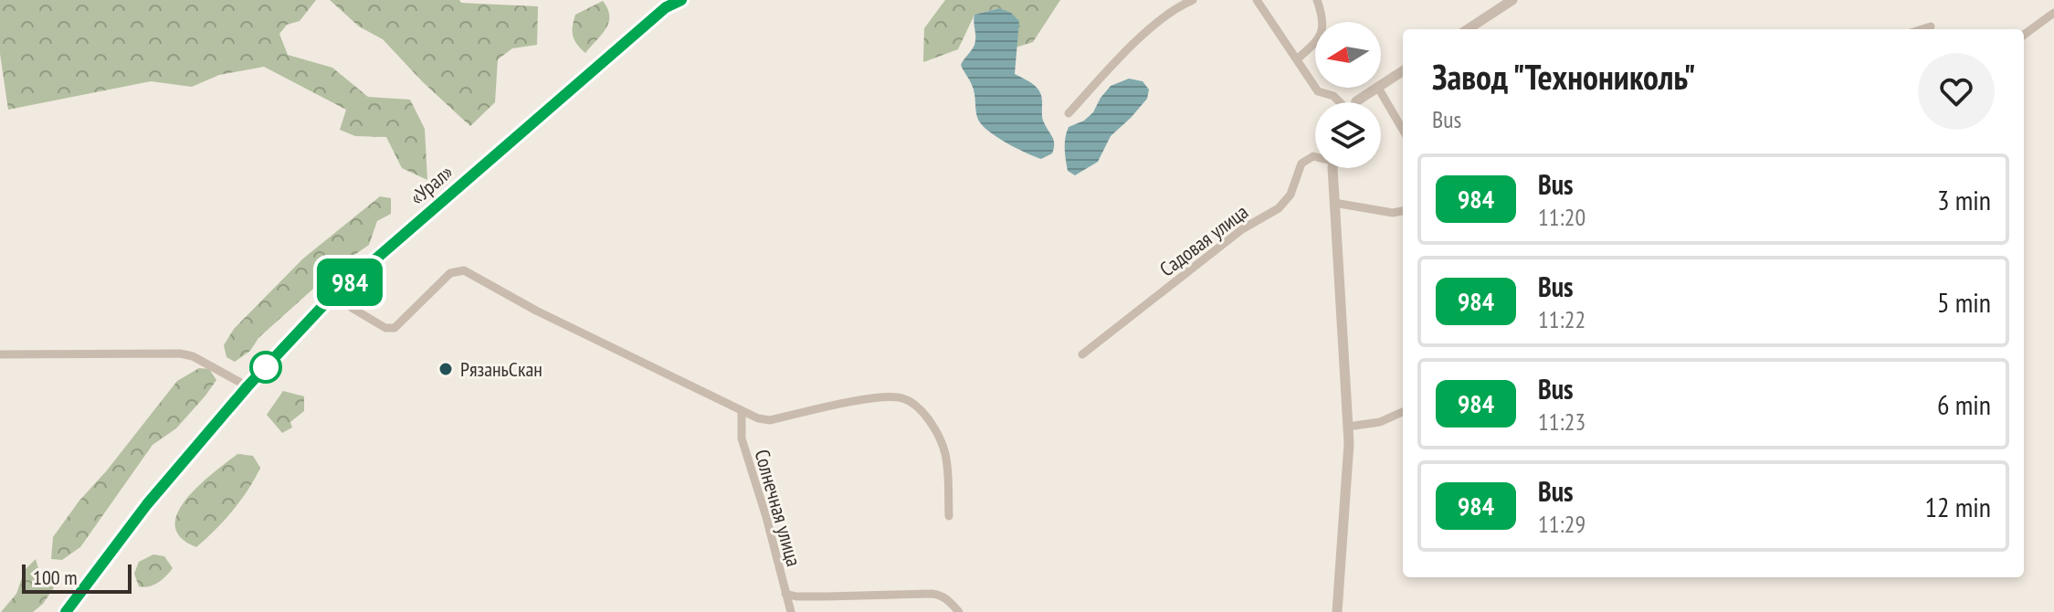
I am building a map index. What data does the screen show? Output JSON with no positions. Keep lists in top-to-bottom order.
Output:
{
  "streets": {
    "highway": ["«Урал»"],
    "street": ["Садовая улица", "Солнечная улица"]
  },
  "places": ["РязаньСкан"],
  "lines": ["bus line 984"],
  "scale_bar": "100 m",
  "north": "left",
  "page": {
    "on_map": "984",
    "heading": ["Завод \"Технониколь\"", "Bus"],
    "list": [
      {
        "mark": "984",
        "name": "Bus",
        "note": "11:20",
        "value": "3 min"
      },
      {
        "mark": "984",
        "name": "Bus",
        "note": "11:22",
        "value": "5 min"
      },
      {
        "mark": "984",
        "name": "Bus",
        "note": "11:23",
        "value": "6 min"
      },
      {
        "mark": "984",
        "name": "Bus",
        "note": "11:29",
        "value": "12 min"
      }
    ],
    "scale": "100 m"
  }
}
